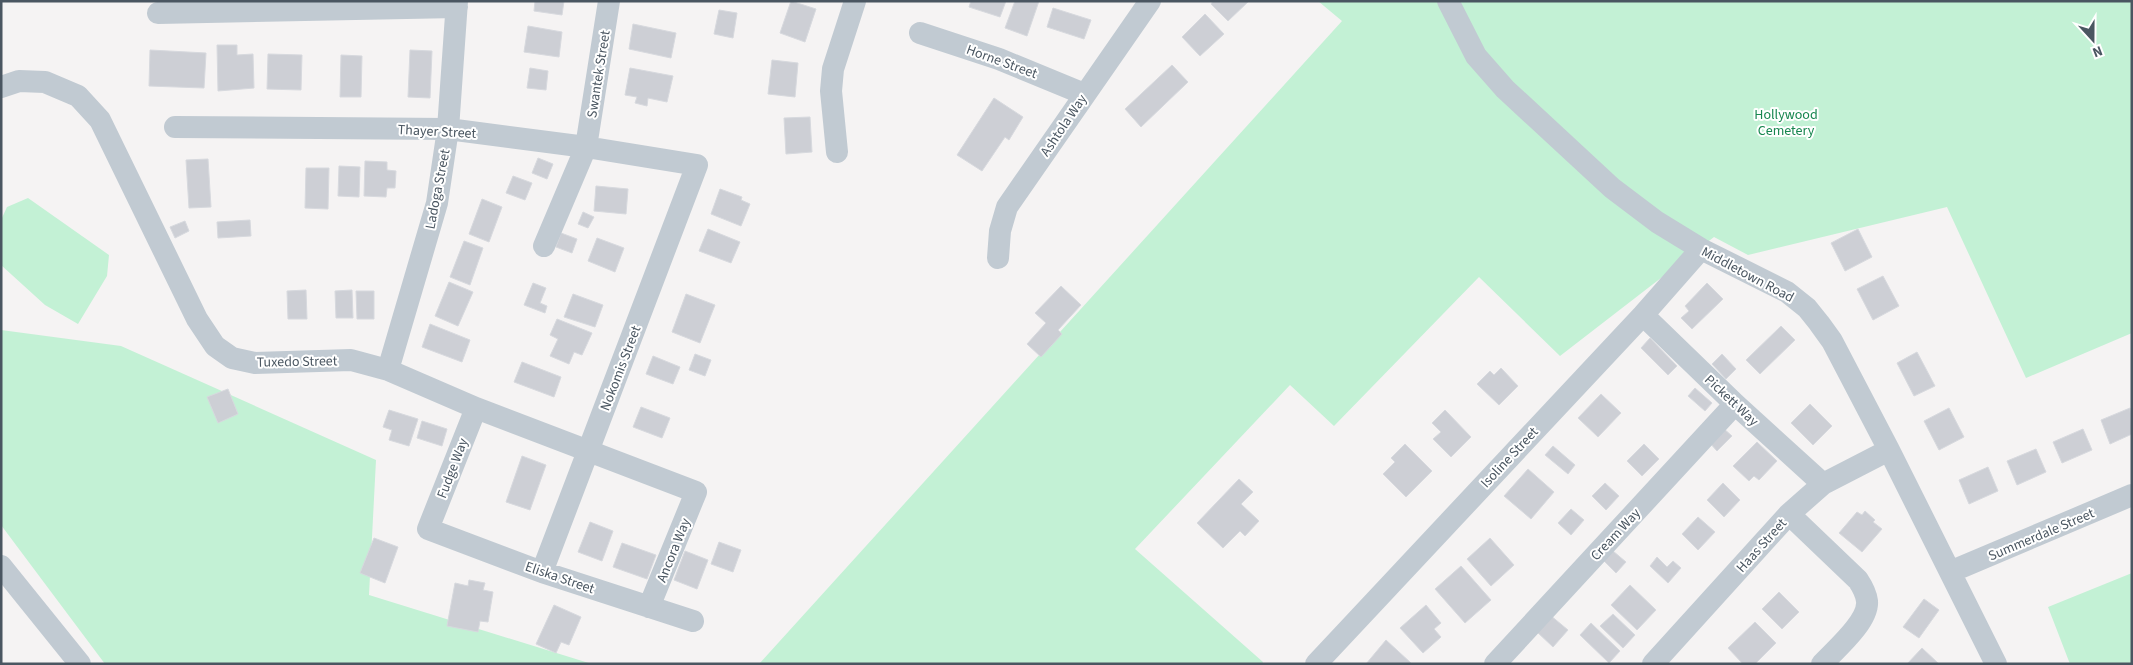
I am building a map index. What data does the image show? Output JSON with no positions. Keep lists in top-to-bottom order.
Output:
{
  "streets": {
    "street": [
      "Horne Street",
      "Swantek Street",
      "Ashtola Way",
      "Thayer Street",
      "Ladoga Street",
      "Middletown Road",
      "Tuxedo Street",
      "Nokomis Street",
      "Pickett Way",
      "Isoline Street",
      "Fudge Way",
      "Cream Way",
      "Summerdale Street",
      "Haas Street",
      "Ancora Way",
      "Eliska Street"
    ]
  },
  "crossings": [
    ["Horne Street", "Ashtola Way"],
    ["Swantek Street", "Thayer Street"],
    ["Thayer Street", "Ladoga Street"],
    ["Thayer Street", "Nokomis Street"],
    ["Ladoga Street", "Tuxedo Street"],
    ["Middletown Road", "Isoline Street"],
    ["Middletown Road", "Summerdale Street"],
    ["Middletown Road", "Haas Street"],
    ["Tuxedo Street", "Nokomis Street"],
    ["Tuxedo Street", "Fudge Way"],
    ["Tuxedo Street", "Ancora Way"],
    ["Nokomis Street", "Eliska Street"],
    ["Pickett Way", "Isoline Street"],
    ["Pickett Way", "Cream Way"],
    ["Pickett Way", "Haas Street"],
    ["Fudge Way", "Eliska Street"],
    ["Ancora Way", "Eliska Street"]
  ],
  "parks": ["Hollywood Cemetery"],
  "north": "bottom"
}
